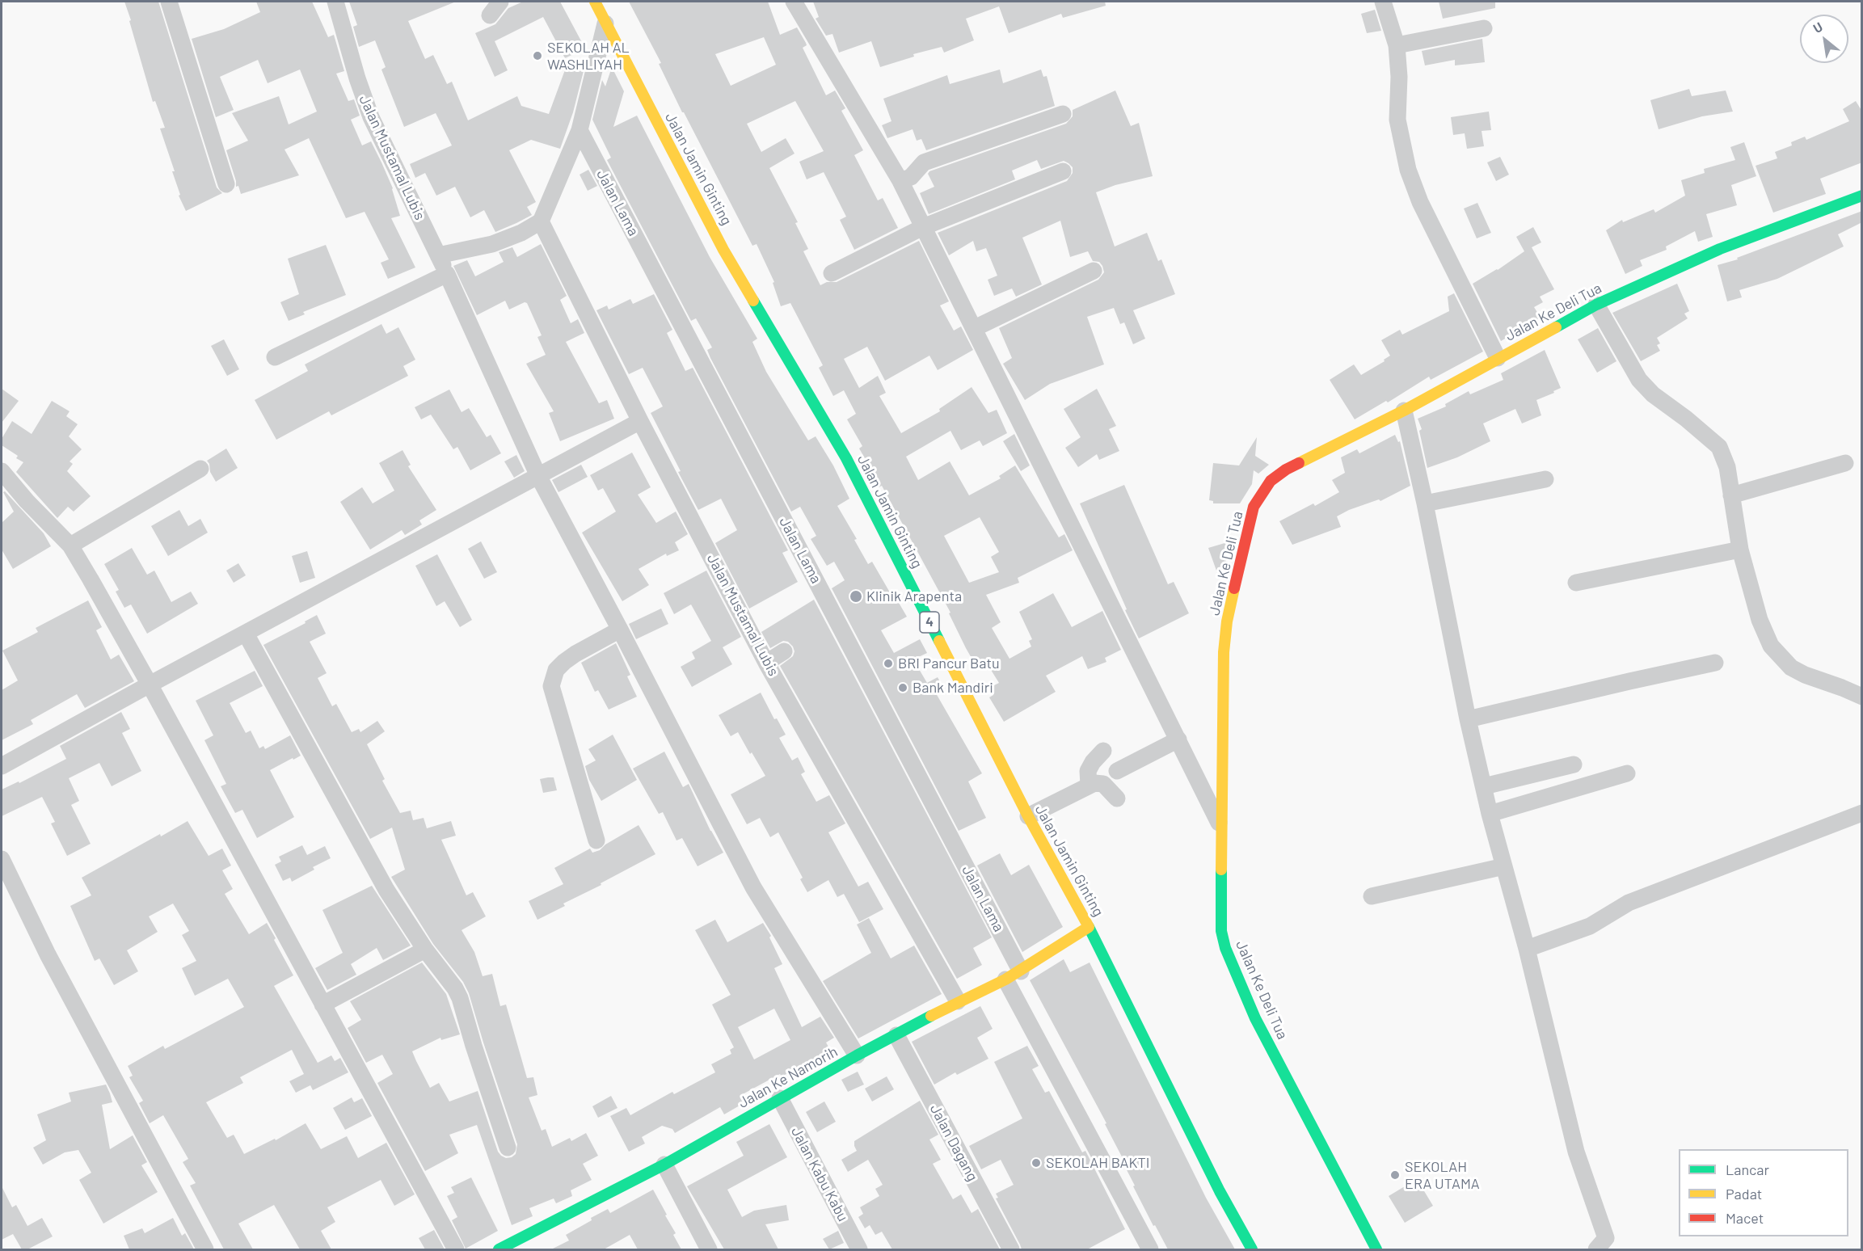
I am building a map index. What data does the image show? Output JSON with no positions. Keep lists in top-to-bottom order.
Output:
{
  "streets": {
    "main road": [
      "Jalan Jamin Ginting",
      "Jalan Ke Deli Tua",
      "4",
      "Jalan Ke Namorih"
    ],
    "street": [
      "Jalan Mustamal Lubis",
      "Jalan Lama",
      "Jalan Dagang",
      "Jalan Kabu Kabu"
    ]
  },
  "crossings": [
    ["Jalan Mustamal Lubis", "Jalan Ke Namorih"],
    ["Jalan Jamin Ginting", "Jalan Ke Namorih"],
    ["Jalan Lama", "Jalan Ke Namorih"],
    ["Jalan Ke Namorih", "Jalan Dagang"],
    ["Jalan Ke Namorih", "Jalan Kabu Kabu"]
  ],
  "places": [
    "SEKOLAH AL WASHLIYAH",
    "Klinik Arapenta",
    "BRI Pancur Batu",
    "Bank Mandiri",
    "SEKOLAH BAKTI",
    "SEKOLAH ERA UTAMA"
  ],
  "legend": ["Lancar", "Padat", "Macet"],
  "north": "top left"
}
